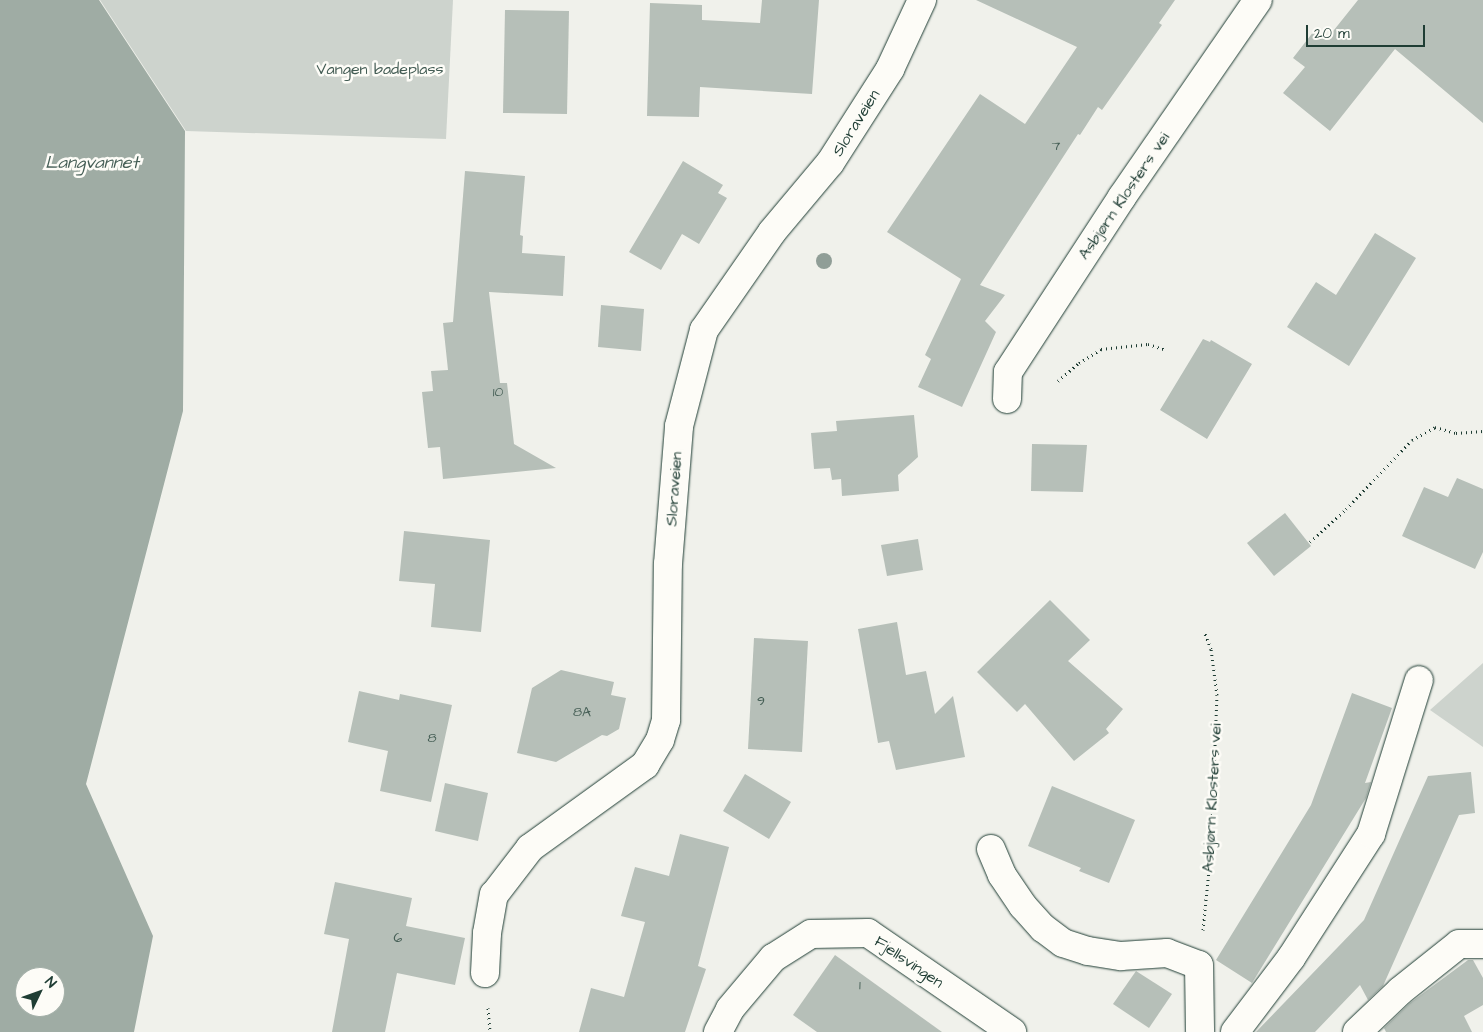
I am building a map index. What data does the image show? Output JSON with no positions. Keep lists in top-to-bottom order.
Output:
{
  "streets": {
    "street": ["Sloraveien", "Asbjørn Klosters vei", "Fjellsvingen"]
  },
  "water": ["Langvannet"],
  "parks": ["Vangen badeplass"],
  "house_numbers": [
    "7",
    "10",
    "9",
    "8A",
    "8",
    "6",
    "1"
  ],
  "scale_bar": "20 m",
  "north": "top right"
}
